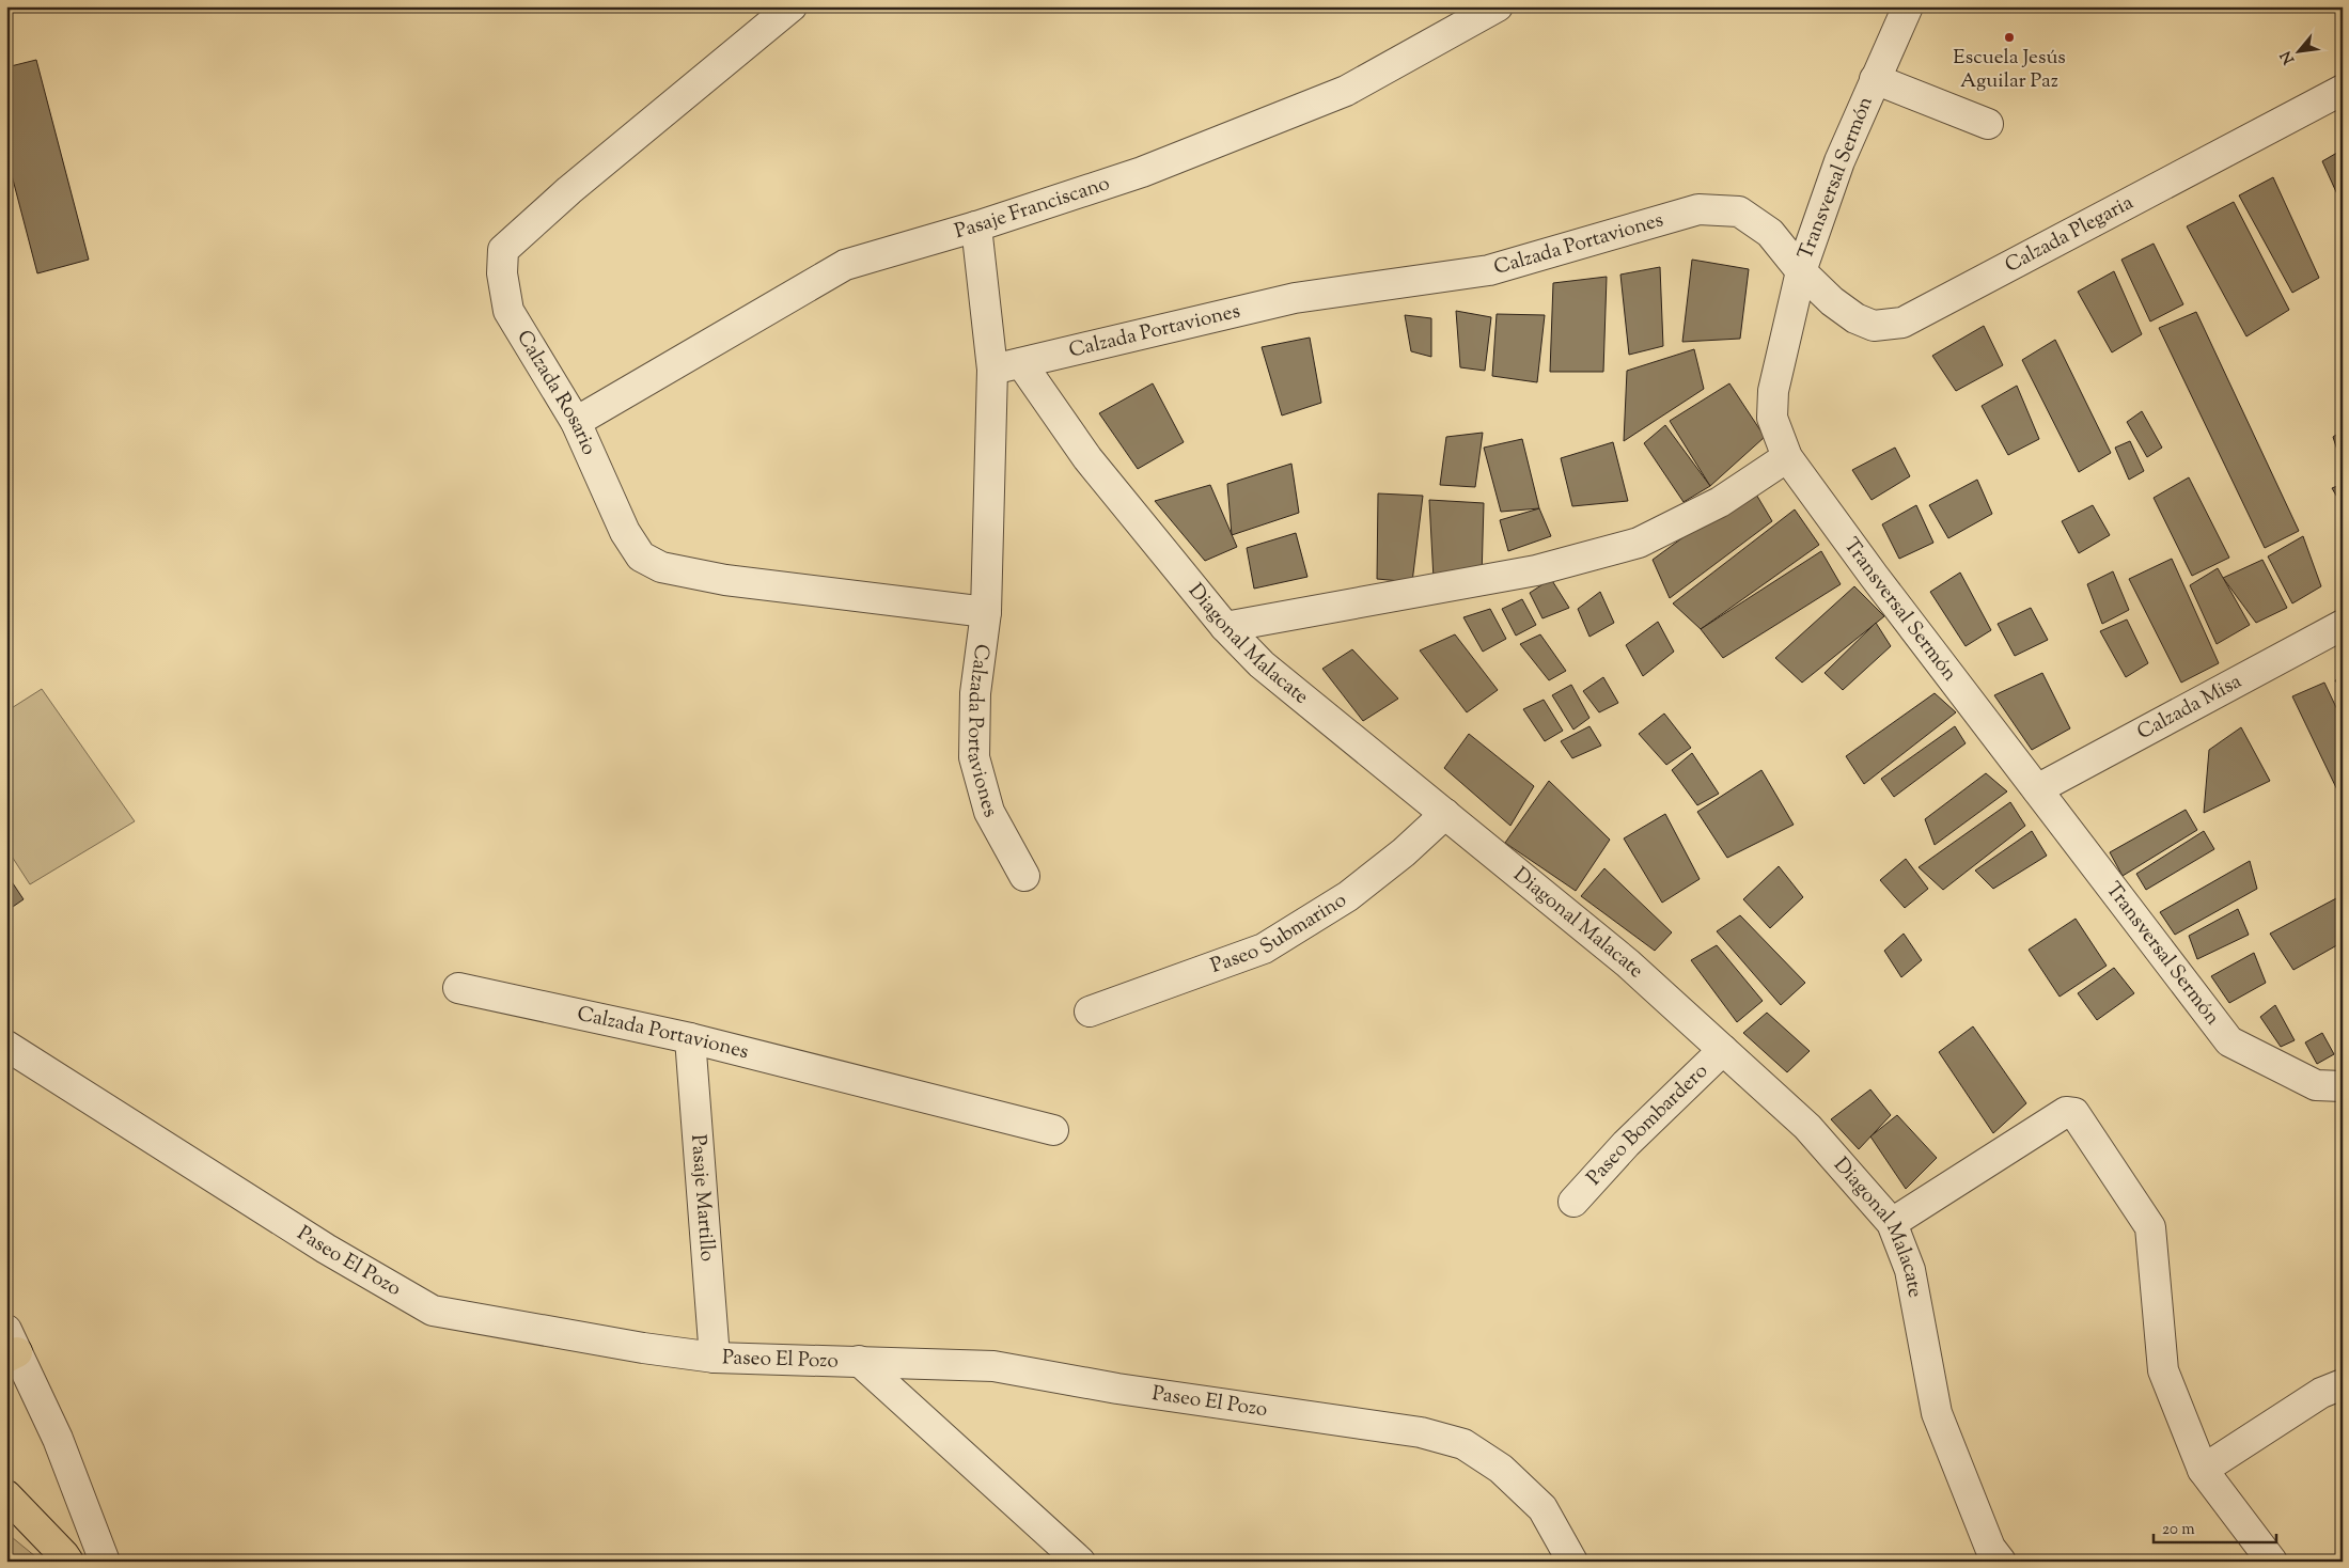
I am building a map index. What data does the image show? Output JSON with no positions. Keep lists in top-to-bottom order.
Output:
{
  "streets": {
    "street": [
      "Transversal Sermón",
      "Pasaje Franciscano",
      "Calzada Plegaria",
      "Calzada Portaviones",
      "Calzada Rosario",
      "Diagonal Malacate",
      "Calzada Misa",
      "Paseo Submarino",
      "Paseo Bombardero",
      "Pasaje Martillo",
      "Paseo El Pozo"
    ]
  },
  "crossings": [
    ["Transversal Sermón", "Calzada Plegaria"],
    ["Transversal Sermón", "Calzada Portaviones"],
    ["Transversal Sermón", "Calzada Misa"],
    ["Pasaje Franciscano", "Calzada Rosario"],
    ["Calzada Plegaria", "Calzada Portaviones"],
    ["Calzada Portaviones", "Calzada Rosario"],
    ["Calzada Portaviones", "Diagonal Malacate"],
    ["Calzada Portaviones", "Pasaje Martillo"],
    ["Diagonal Malacate", "Paseo Submarino"],
    ["Diagonal Malacate", "Paseo Bombardero"],
    ["Pasaje Martillo", "Paseo El Pozo"]
  ],
  "places": ["Escuela Jesús Aguilar Paz"],
  "scale_bar": "20 m",
  "north": "bottom left"
}
